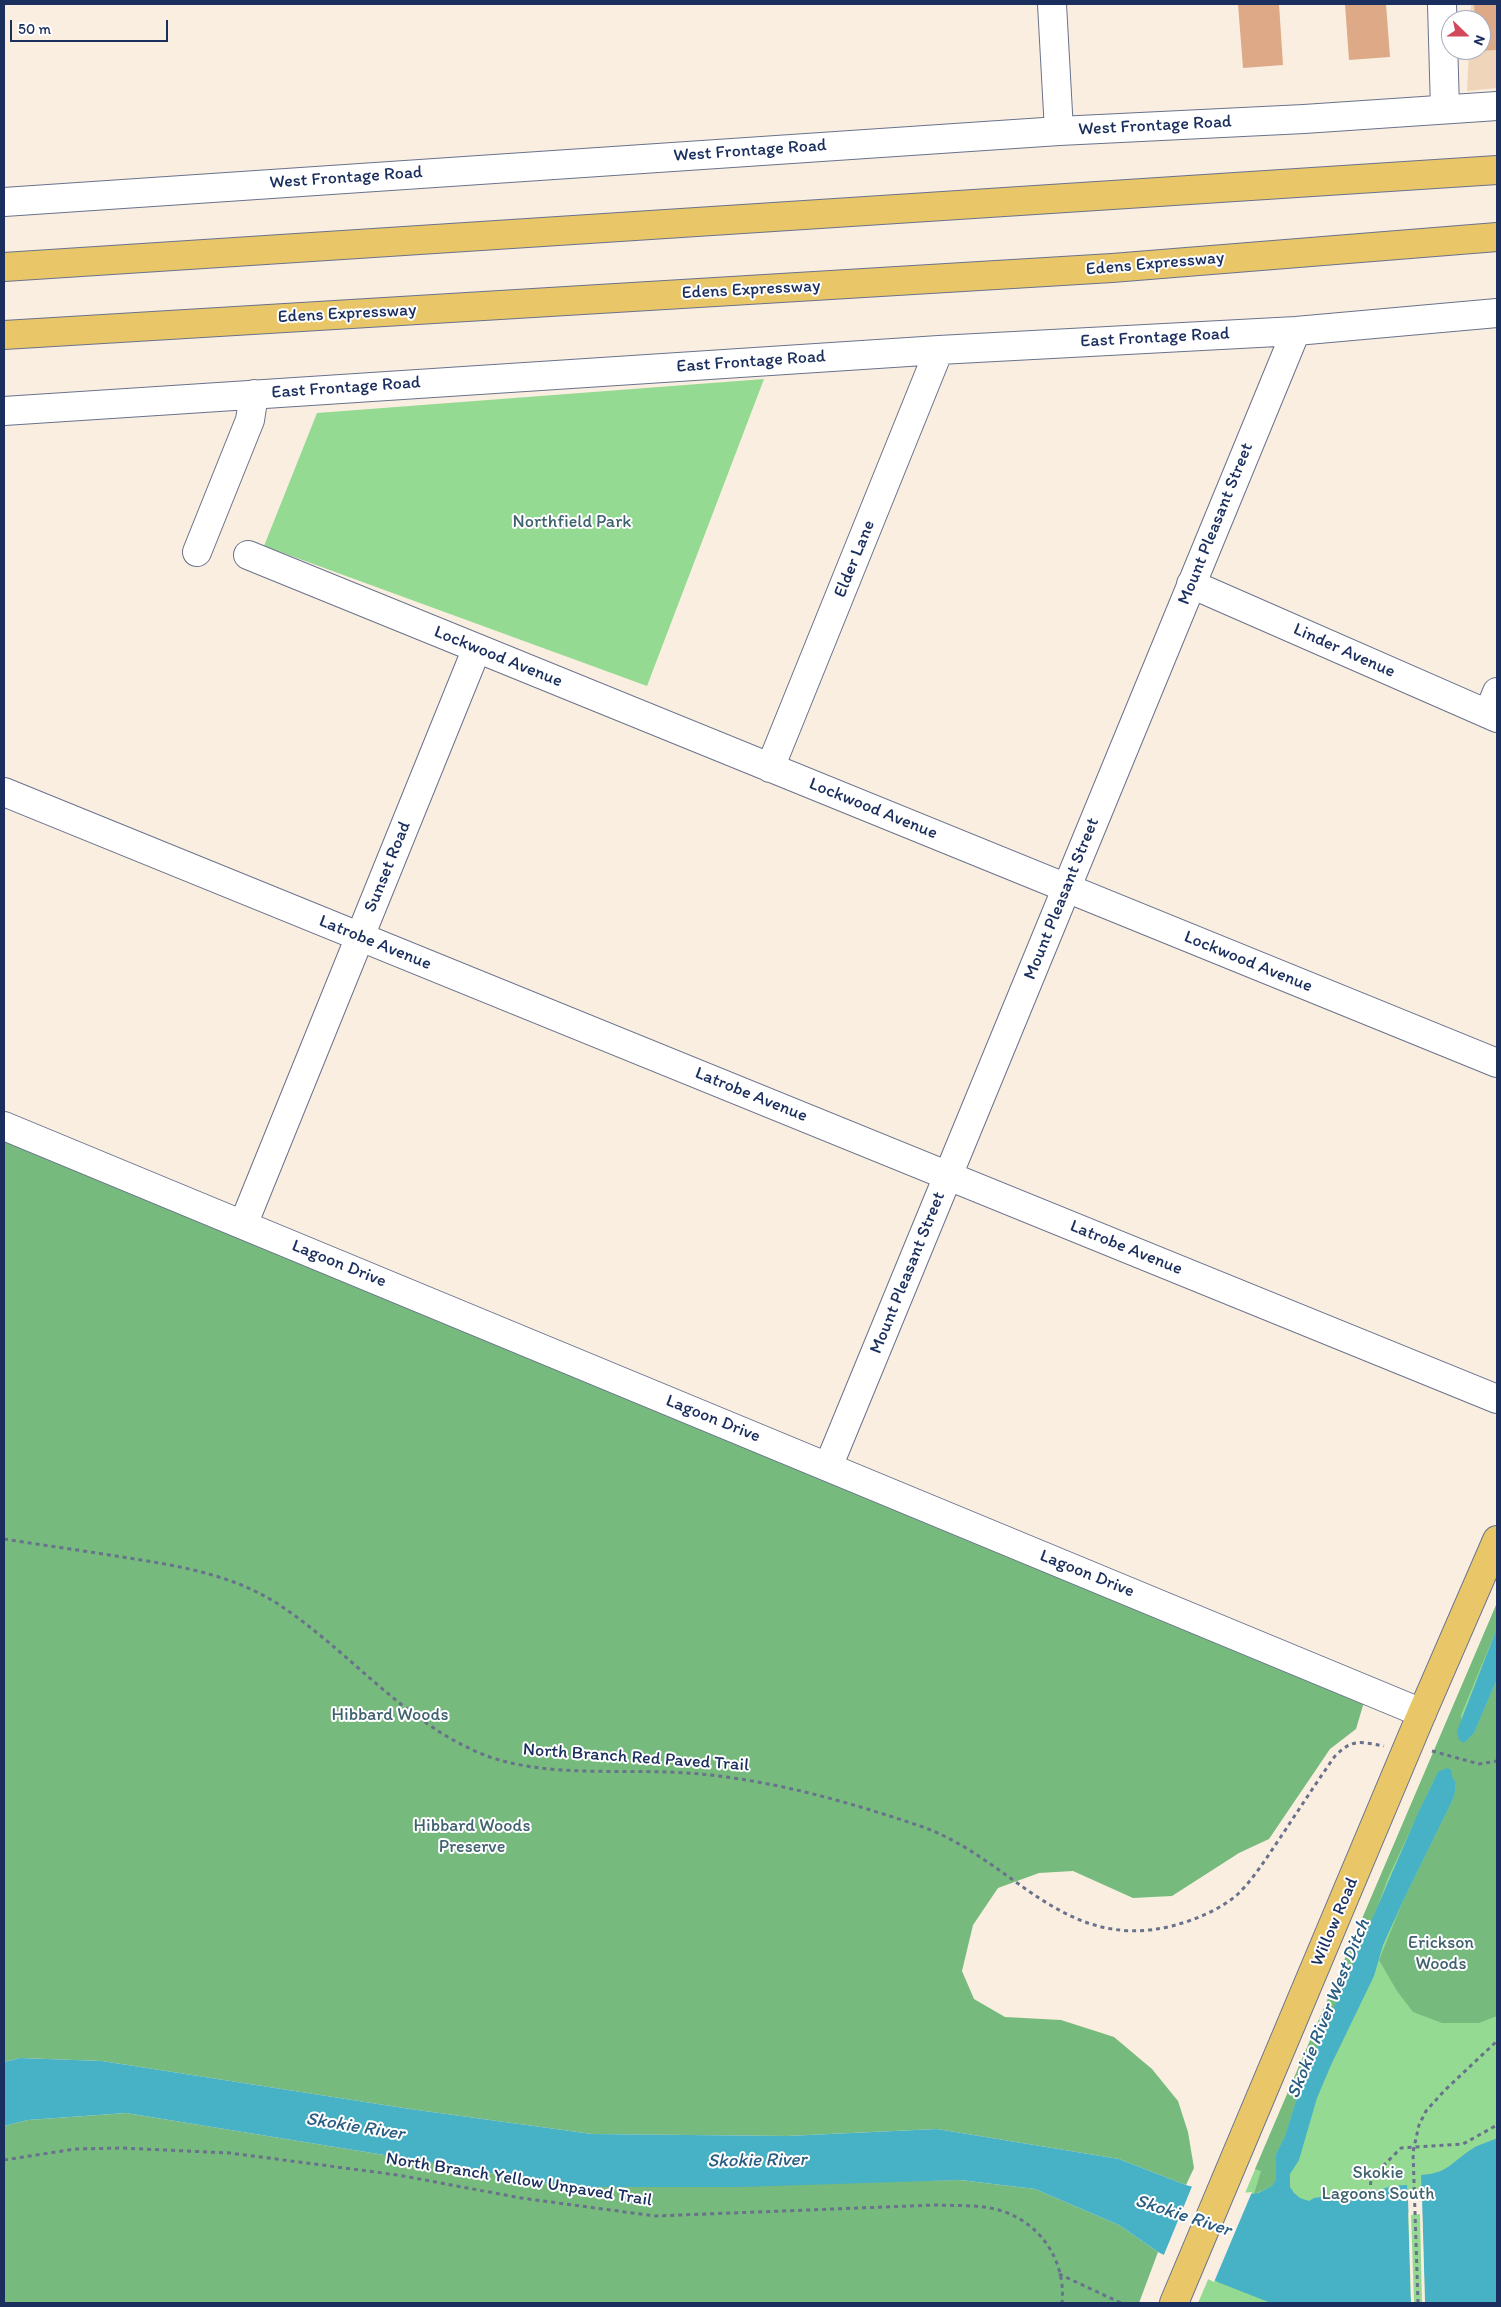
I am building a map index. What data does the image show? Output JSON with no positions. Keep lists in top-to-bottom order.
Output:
{
  "streets": {
    "main road": ["Edens Expressway", "Willow Road"],
    "street": [
      "West Frontage Road",
      "East Frontage Road",
      "Mount Pleasant Street",
      "Elder Lane",
      "Linder Avenue",
      "Lockwood Avenue",
      "Sunset Road",
      "Latrobe Avenue",
      "Lagoon Drive"
    ],
    "path": ["North Branch Red Paved Trail", "North Branch Yellow Unpaved Trail"]
  },
  "crossings": [
    ["East Frontage Road", "Mount Pleasant Street"],
    ["East Frontage Road", "Elder Lane"],
    ["Mount Pleasant Street", "Linder Avenue"],
    ["Mount Pleasant Street", "Lockwood Avenue"],
    ["Mount Pleasant Street", "Latrobe Avenue"],
    ["Mount Pleasant Street", "Lagoon Drive"],
    ["Elder Lane", "Lockwood Avenue"],
    ["Lockwood Avenue", "Sunset Road"],
    ["Sunset Road", "Latrobe Avenue"],
    ["Sunset Road", "Lagoon Drive"],
    ["Lagoon Drive", "Willow Road"]
  ],
  "water": ["Skokie River West Ditch", "Skokie River"],
  "parks": [
    "Northfield Park",
    "Hibbard Woods",
    "Hibbard Woods Preserve",
    "Erickson Woods",
    "Skokie Lagoons South"
  ],
  "scale_bar": "50 m",
  "north": "right"
}
